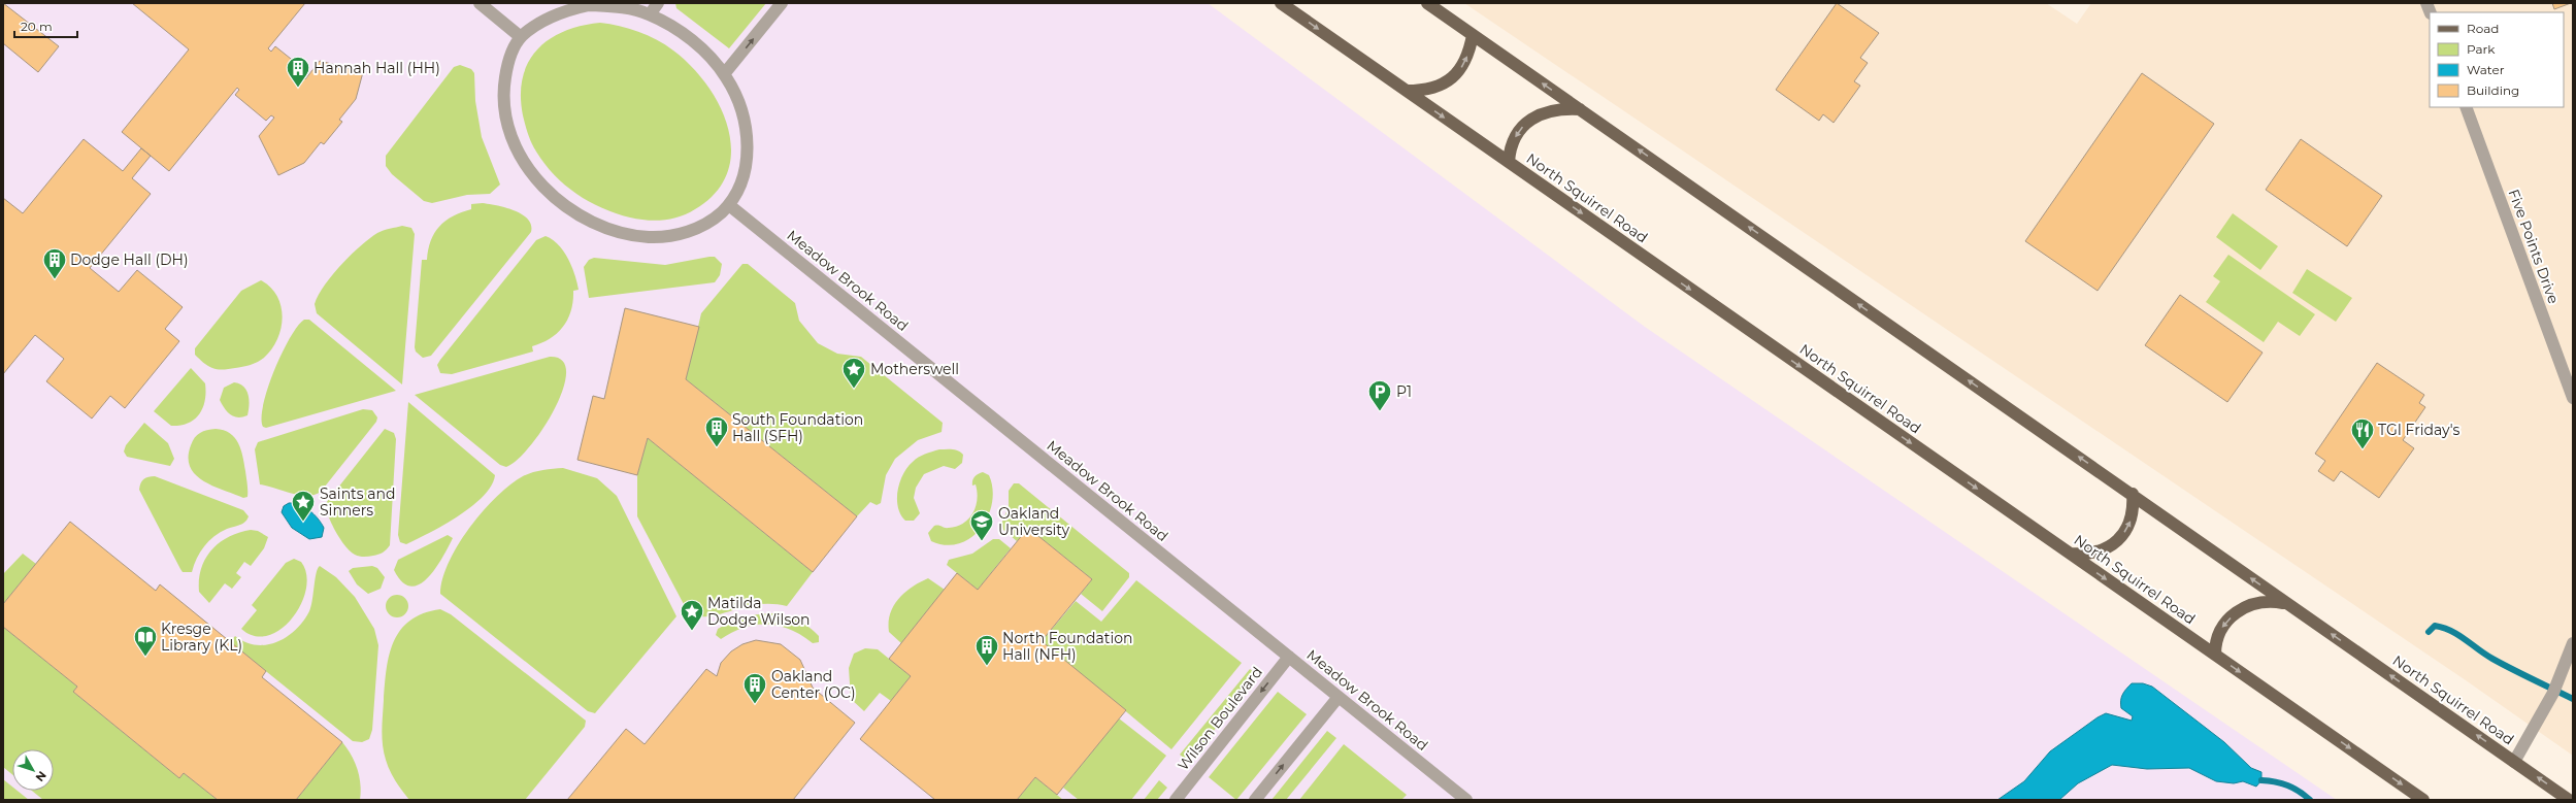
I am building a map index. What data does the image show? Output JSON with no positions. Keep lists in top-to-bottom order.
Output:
{
  "streets": {
    "main road": ["North Squirrel Road"],
    "street": ["Five Points Drive", "Meadow Brook Road", "Wilson Boulevard"]
  },
  "crossings": [
    ["Meadow Brook Road", "Wilson Boulevard"]
  ],
  "places": {
    "building": [
      "Hannah Hall (HH)",
      "Dodge Hall (DH)",
      "South Foundation Hall (SFH)",
      "North Foundation Hall (NFH)",
      "Oakland Center (OC)"
    ],
    "place": ["Motherswell", "Saints and Sinners", "Matilda Dodge Wilson"],
    "parking": ["P1"],
    "restaurant": ["TGI Friday's"],
    "school or university": ["Oakland University"],
    "library": ["Kresge Library (KL)"]
  },
  "legend": [
    "Road",
    "Park",
    "Water",
    "Building"
  ],
  "scale_bar": "20 m",
  "north": "bottom right"
}
